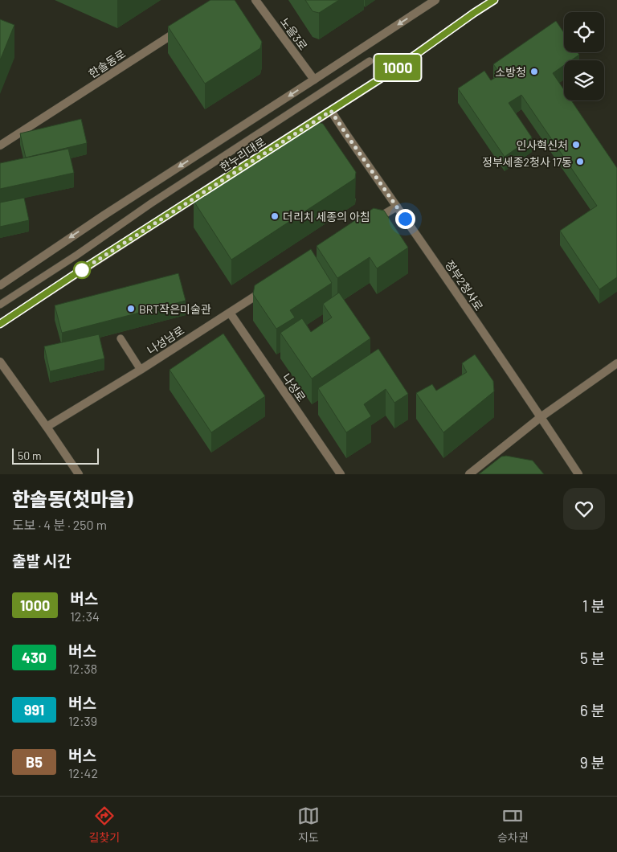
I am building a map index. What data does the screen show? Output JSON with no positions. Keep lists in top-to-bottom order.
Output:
{
  "streets": {
    "street": [
      "노을3로",
      "한솔동로",
      "한누리대로",
      "정부2청사로",
      "나성남로",
      "나성로"
    ]
  },
  "crossings": [
    ["한누리대로", "정부2청사로"],
    ["나성남로", "나성로"]
  ],
  "places": [
    "소방청",
    "인사혁신처",
    "정부세종2청사 17동",
    "더리치 세종의 아침",
    "BRT작은미술관"
  ],
  "lines": ["bus line 1000"],
  "scale_bar": "50 m",
  "page": {
    "on_map": "1000",
    "scale": "50 m",
    "heading": [
      ["한솔동(첫마을)", "도보 · 4 분 · 250 m"],
      "출발 시간"
    ],
    "list": [
      {
        "mark": "1000",
        "name": "버스",
        "note": "12:34",
        "value": "1 분"
      },
      {
        "mark": "430",
        "name": "버스",
        "note": "12:38",
        "value": "5 분"
      },
      {
        "mark": "991",
        "name": "버스",
        "note": "12:39",
        "value": "6 분"
      },
      {
        "mark": "B5",
        "name": "버스",
        "note": "12:42",
        "value": "9 분"
      }
    ],
    "tabs": ["길찾기", "지도", "승차권"]
  }
}
